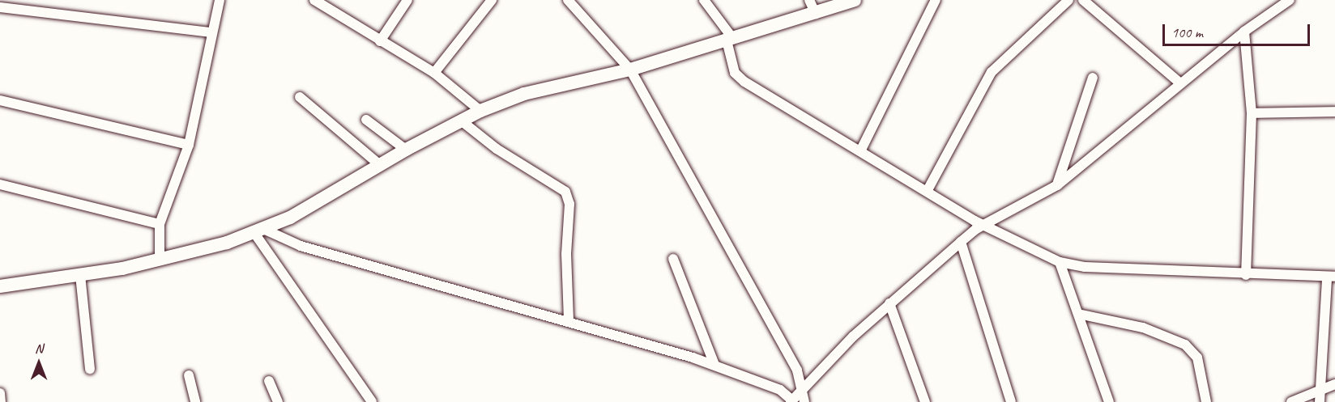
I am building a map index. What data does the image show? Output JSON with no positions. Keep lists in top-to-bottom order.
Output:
{
  "scale_bar": "100 m",
  "north": "top"
}
